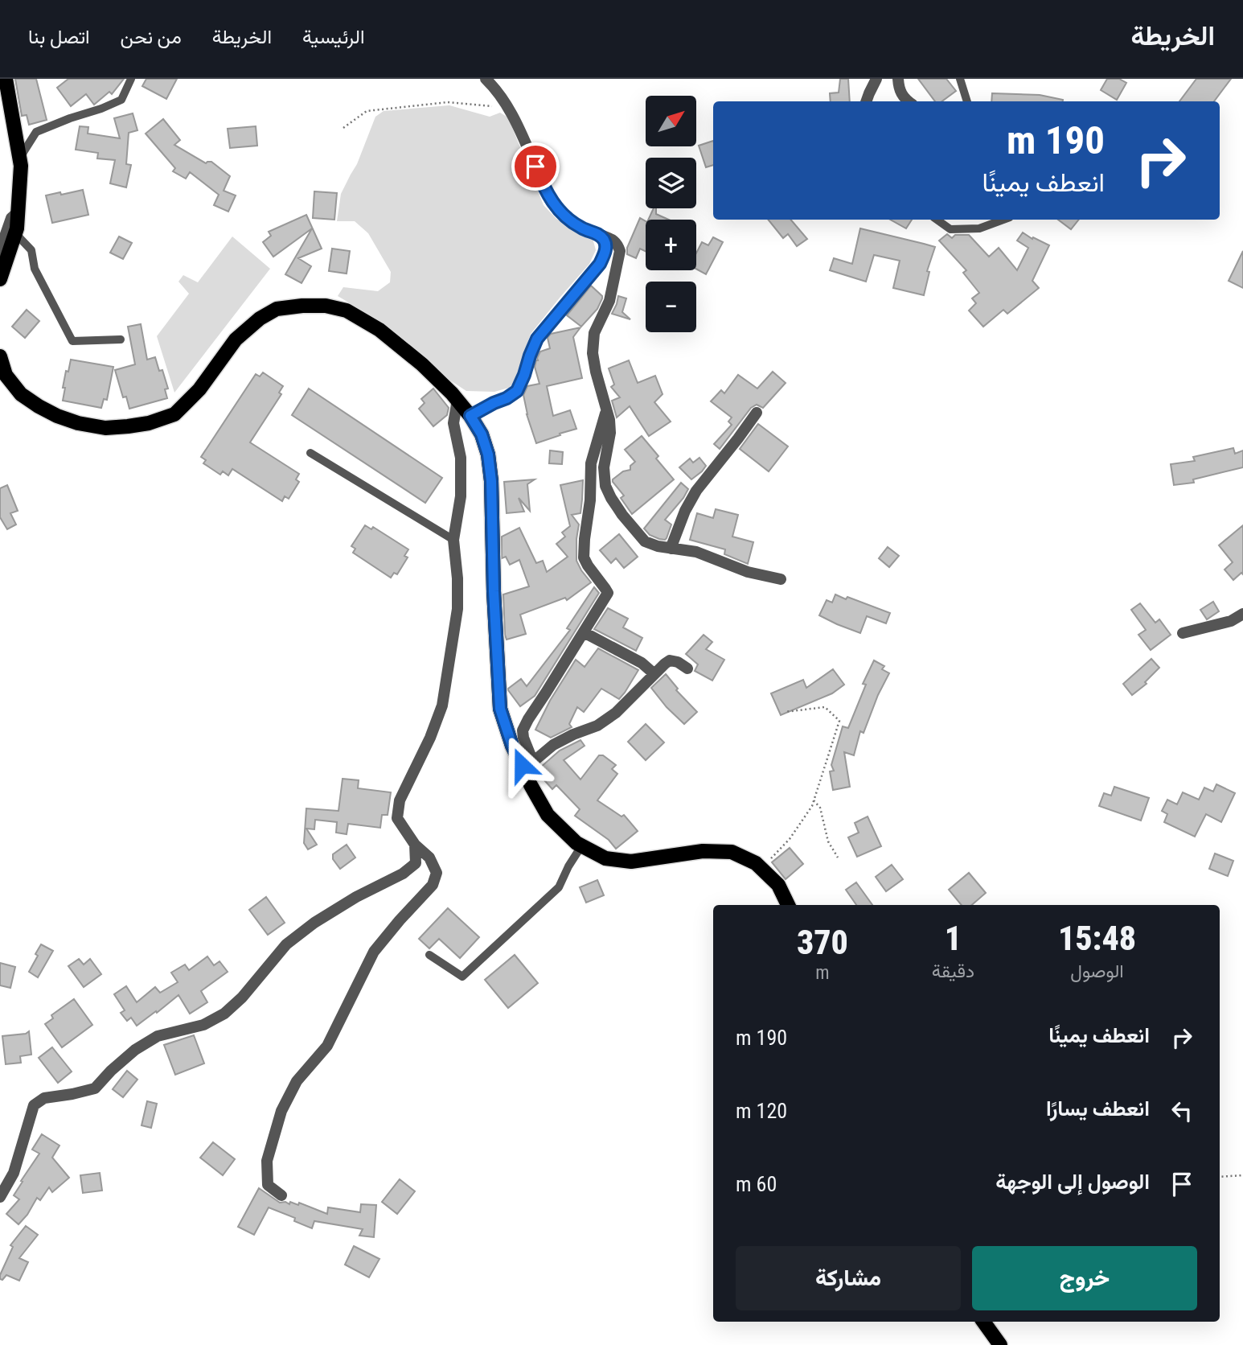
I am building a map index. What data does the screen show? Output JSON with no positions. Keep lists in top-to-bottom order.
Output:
{
  "north": "top right",
  "page": {
    "header": "الخريطة",
    "nav": [
      "الرئيسية",
      "الخريطة",
      "من نحن",
      "اتصل بنا"
    ],
    "map_buttons": ["+", "−"],
    "turn": ["190 m", "انعطف يمينًا"],
    "eta": [
      "15:48",
      "الوصول",
      "1",
      "دقيقة",
      "370",
      "m"
    ],
    "list": [
      {
        "name": "انعطف يمينًا",
        "value": "190 m"
      },
      {
        "name": "انعطف يسارًا",
        "value": "120 m"
      },
      {
        "name": "الوصول إلى الوجهة",
        "value": "60 m"
      }
    ],
    "buttons": ["خروج", "مشاركة"]
  }
}
